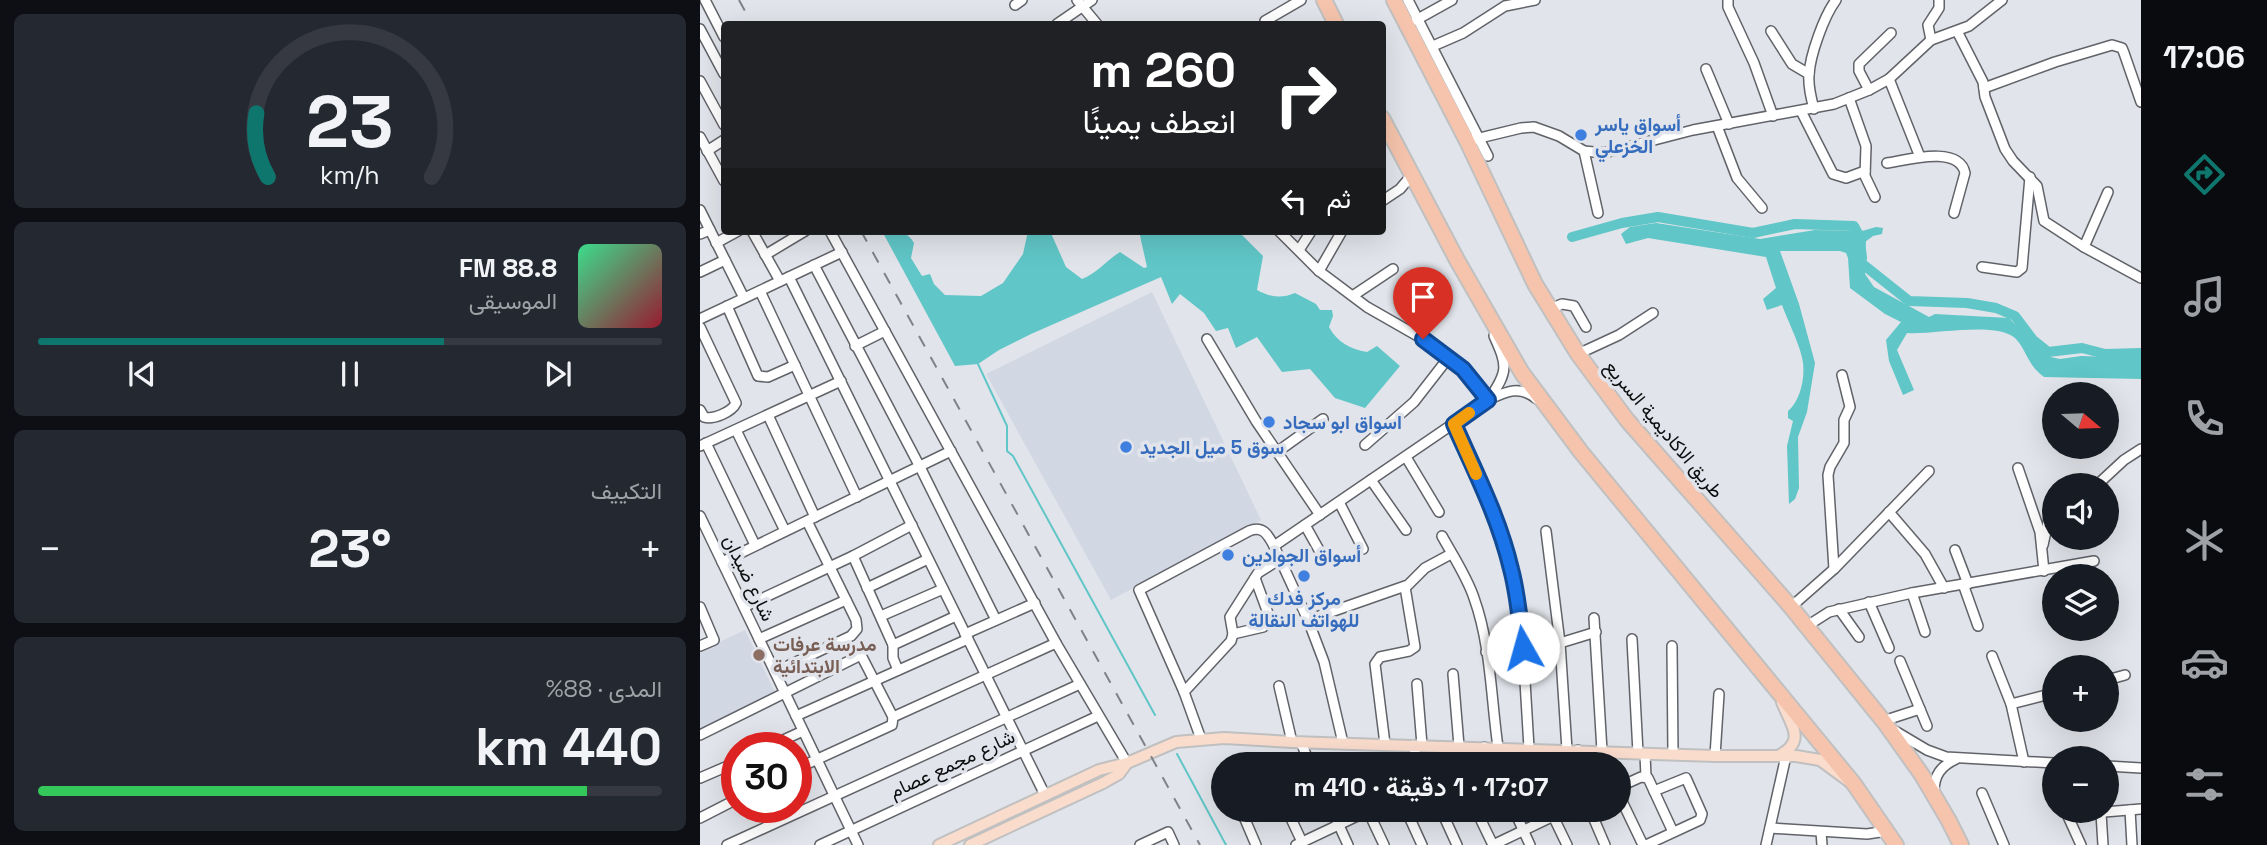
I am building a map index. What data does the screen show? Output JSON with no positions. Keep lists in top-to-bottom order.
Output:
{
  "streets": {
    "highway": ["طريق الاكاديمية السريع"],
    "street": ["شارع ضيدان", "شارع مجمع عصام"]
  },
  "crossings": [
    ["شارع ضيدان", "شارع مجمع عصام"]
  ],
  "places": [
    "أسواق ياسر الخزعلي",
    "اسواق ابو سجاد",
    "سوق 5 ميل الجديد",
    "أسواق الجوادين",
    "مركز فدك للهواتف النقالة",
    "مدرسة عرفات الابتدائية"
  ],
  "north": "right",
  "page": {
    "tabs": "17:06",
    "turn": ["260 m", "انعطف يمينًا"],
    "then": "ثم",
    "song": ["88.8 FM", "الموسيقى"],
    "map_buttons": ["+", "−"],
    "tile": [
      "التكييف",
      ["المدى · 88%", "440 km"]
    ],
    "heat": ["−", "23°", "+"],
    "limit": "30",
    "trip": "17:07 · 1 دقيقة · 410 m",
    "gauge": ["23", "km/h"]
  }
}
